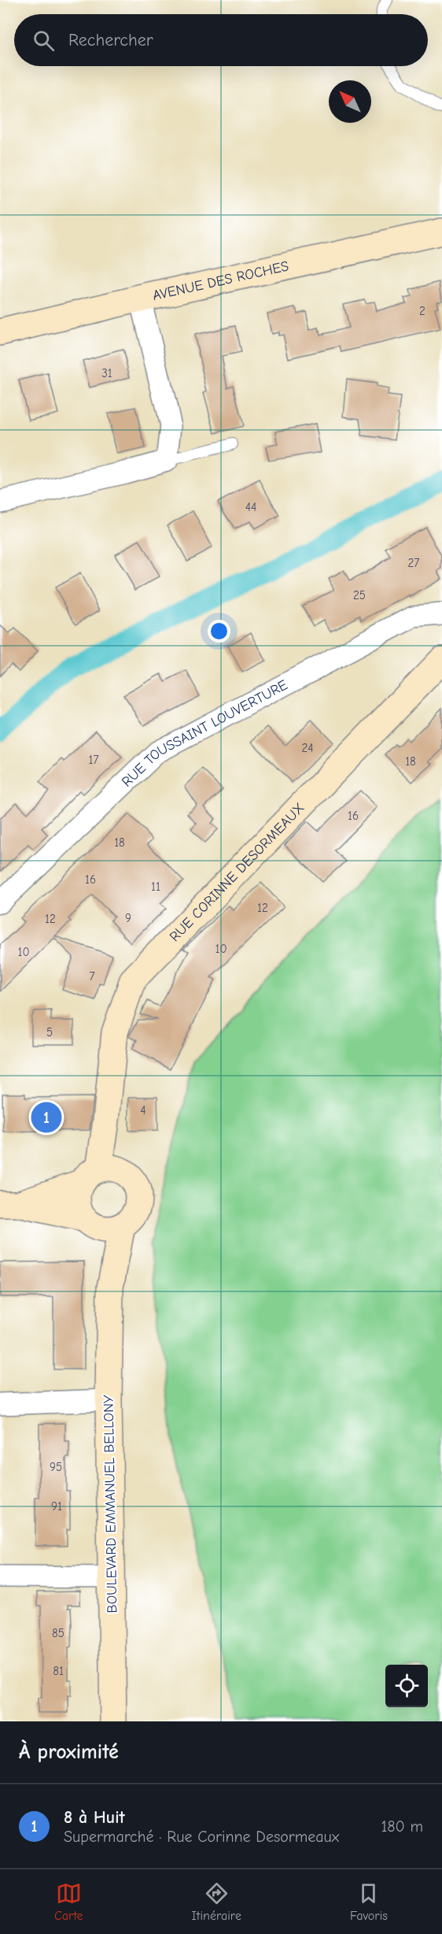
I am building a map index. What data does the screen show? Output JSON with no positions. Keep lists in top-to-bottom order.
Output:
{
  "streets": {
    "street": [
      "AVENUE DES ROCHES",
      "RUE TOUSSAINT LOUVERTURE",
      "RUE CORINNE DESORMEAUX",
      "BOULEVARD EMMANUEL BELLONY"
    ]
  },
  "crossings": [
    ["RUE CORINNE DESORMEAUX", "BOULEVARD EMMANUEL BELLONY"]
  ],
  "house_numbers": [
    "2",
    "31",
    "44",
    "27",
    "25",
    "24",
    "17",
    "18",
    "16",
    "18",
    "16",
    "11",
    "12",
    "9",
    "12",
    "10",
    "10",
    "7",
    "5",
    "4",
    "95",
    "91",
    "85",
    "81"
  ],
  "north": "top left",
  "page": {
    "search": "Rechercher",
    "pins": "1",
    "heading": "À proximité",
    "list": [
      {
        "mark": "1",
        "name": "8 à Huit",
        "note": "Supermarché · Rue Corinne Desormeaux",
        "value": "180 m"
      }
    ],
    "nav": ["Carte", "Itinéraire", "Favoris"]
  }
}
